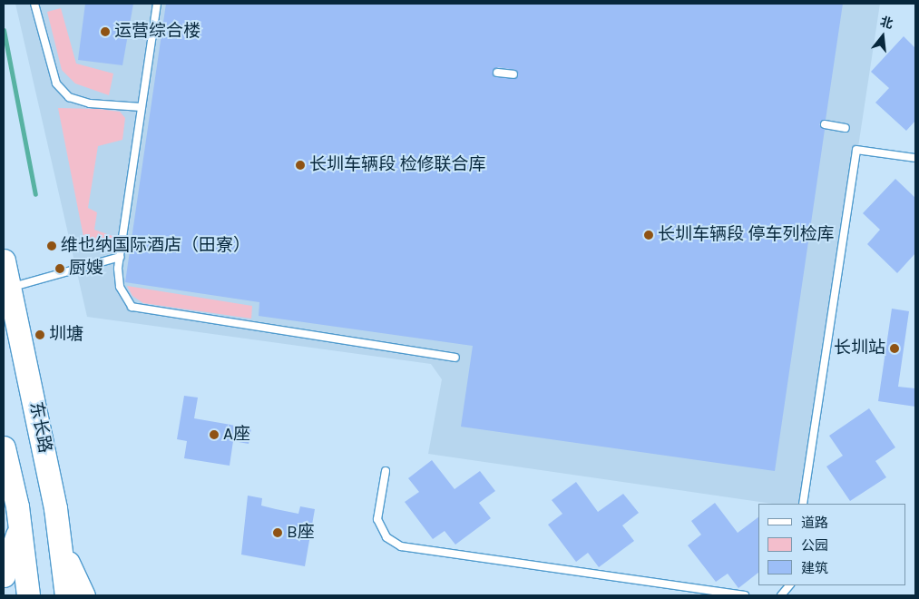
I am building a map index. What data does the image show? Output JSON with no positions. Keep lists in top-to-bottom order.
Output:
{
  "streets": {
    "main road": ["东长路"]
  },
  "places": [
    "运营综合楼",
    "长圳车辆段 检修联合库",
    "长圳车辆段 停车列检库",
    "维也纳国际酒店（田寮）",
    "厨嫂",
    "圳塘",
    "长圳站",
    "A座",
    "B座"
  ],
  "legend": ["道路", "公园", "建筑"],
  "north": "top"
}
